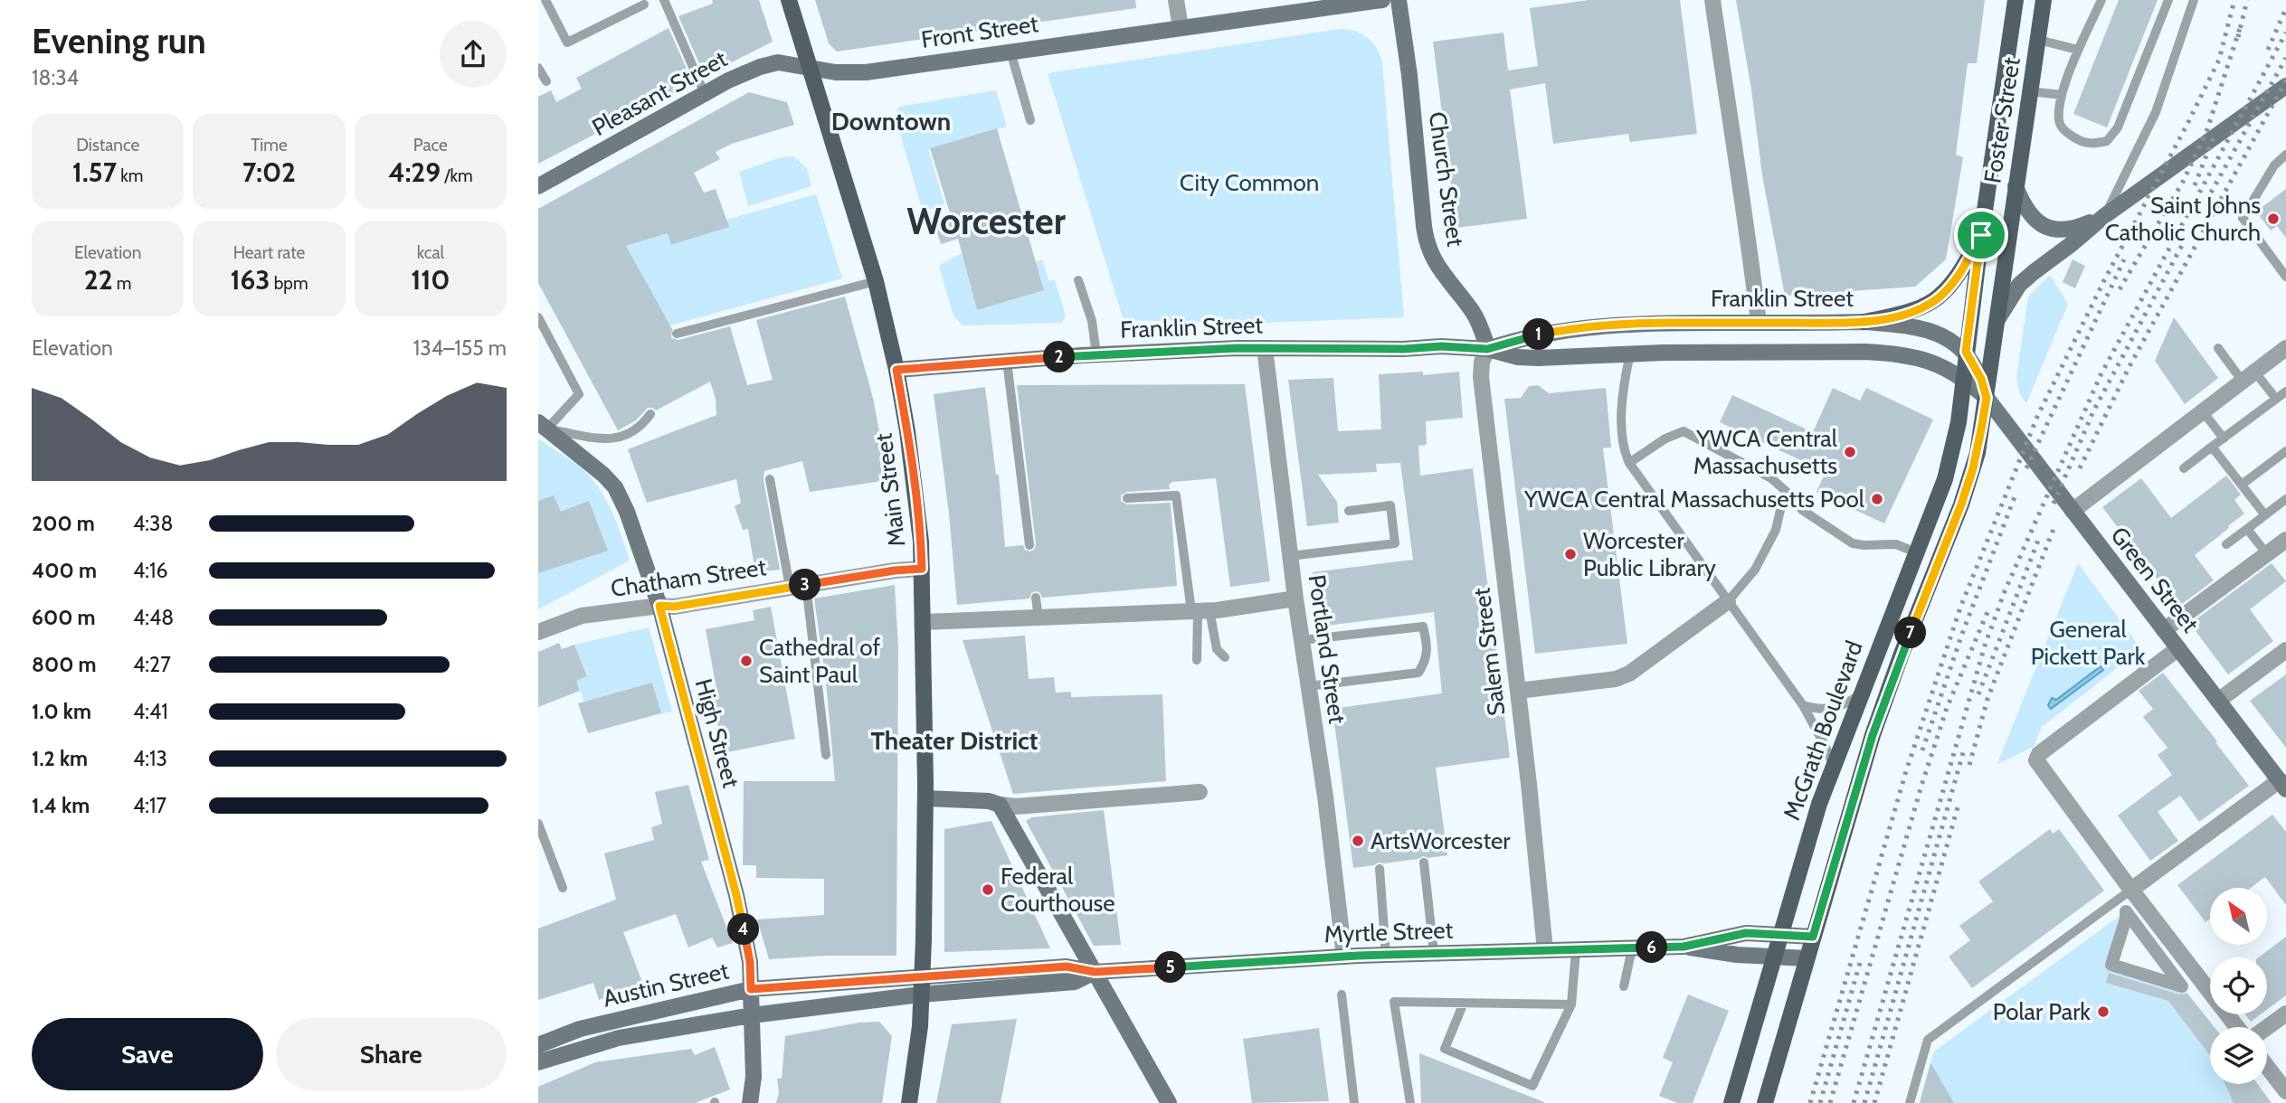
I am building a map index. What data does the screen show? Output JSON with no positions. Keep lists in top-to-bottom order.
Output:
{
  "streets": {
    "main road": [
      "Front Street",
      "Pleasant Street",
      "Foster Street",
      "Church Street",
      "Franklin Street",
      "Main Street",
      "Green Street",
      "McGrath Boulevard",
      "High Street",
      "Myrtle Street",
      "Austin Street"
    ],
    "street": ["Chatham Street", "Portland Street", "Salem Street"]
  },
  "crossings": [
    ["Front Street", "Pleasant Street"],
    ["Front Street", "Main Street"],
    ["Pleasant Street", "Main Street"],
    ["Foster Street", "Franklin Street"],
    ["Foster Street", "Green Street"],
    ["Foster Street", "McGrath Boulevard"],
    ["Church Street", "Franklin Street"],
    ["Church Street", "Salem Street"],
    ["Franklin Street", "Main Street"],
    ["Franklin Street", "Green Street"],
    ["Franklin Street", "Portland Street"],
    ["Franklin Street", "Salem Street"],
    ["Franklin Street", "McGrath Boulevard"],
    ["Main Street", "Chatham Street"],
    ["Main Street", "Myrtle Street"],
    ["Main Street", "Austin Street"],
    ["Chatham Street", "High Street"],
    ["Green Street", "McGrath Boulevard"],
    ["Portland Street", "Myrtle Street"],
    ["Salem Street", "Myrtle Street"],
    ["McGrath Boulevard", "Myrtle Street"],
    ["High Street", "Austin Street"],
    ["Myrtle Street", "Austin Street"]
  ],
  "districts": ["Downtown", "Worcester", "Theater District"],
  "parks": ["City Common", "General Pickett Park"],
  "places": [
    "Saint Johns Catholic Church",
    "YWCA Central Massachusetts",
    "YWCA Central Massachusetts Pool",
    "Worcester Public Library",
    "Cathedral of Saint Paul",
    "ArtsWorcester",
    "Federal Courthouse",
    "Polar Park"
  ],
  "north": "top left",
  "page": {
    "heading": ["Evening run", "18:34"],
    "stats": [
      ["Distance", "1.57 km"],
      ["Time", "7:02"],
      ["Pace", "4:29 /km"],
      ["Elevation", "22 m"],
      ["Heart rate", "163 bpm"],
      ["kcal", "110"]
    ],
    "pins": [
      "1",
      "2",
      "3",
      "7",
      "4",
      "6",
      "5"
    ],
    "chart": ["Elevation", "134–155 m"],
    "list": [
      {
        "name": "200 m",
        "note": "4:38"
      },
      {
        "name": "400 m",
        "note": "4:16"
      },
      {
        "name": "600 m",
        "note": "4:48"
      },
      {
        "name": "800 m",
        "note": "4:27"
      },
      {
        "name": "1.0 km",
        "note": "4:41"
      },
      {
        "name": "1.2 km",
        "note": "4:13"
      },
      {
        "name": "1.4 km",
        "note": "4:17"
      }
    ],
    "buttons": ["Save", "Share"]
  }
}
